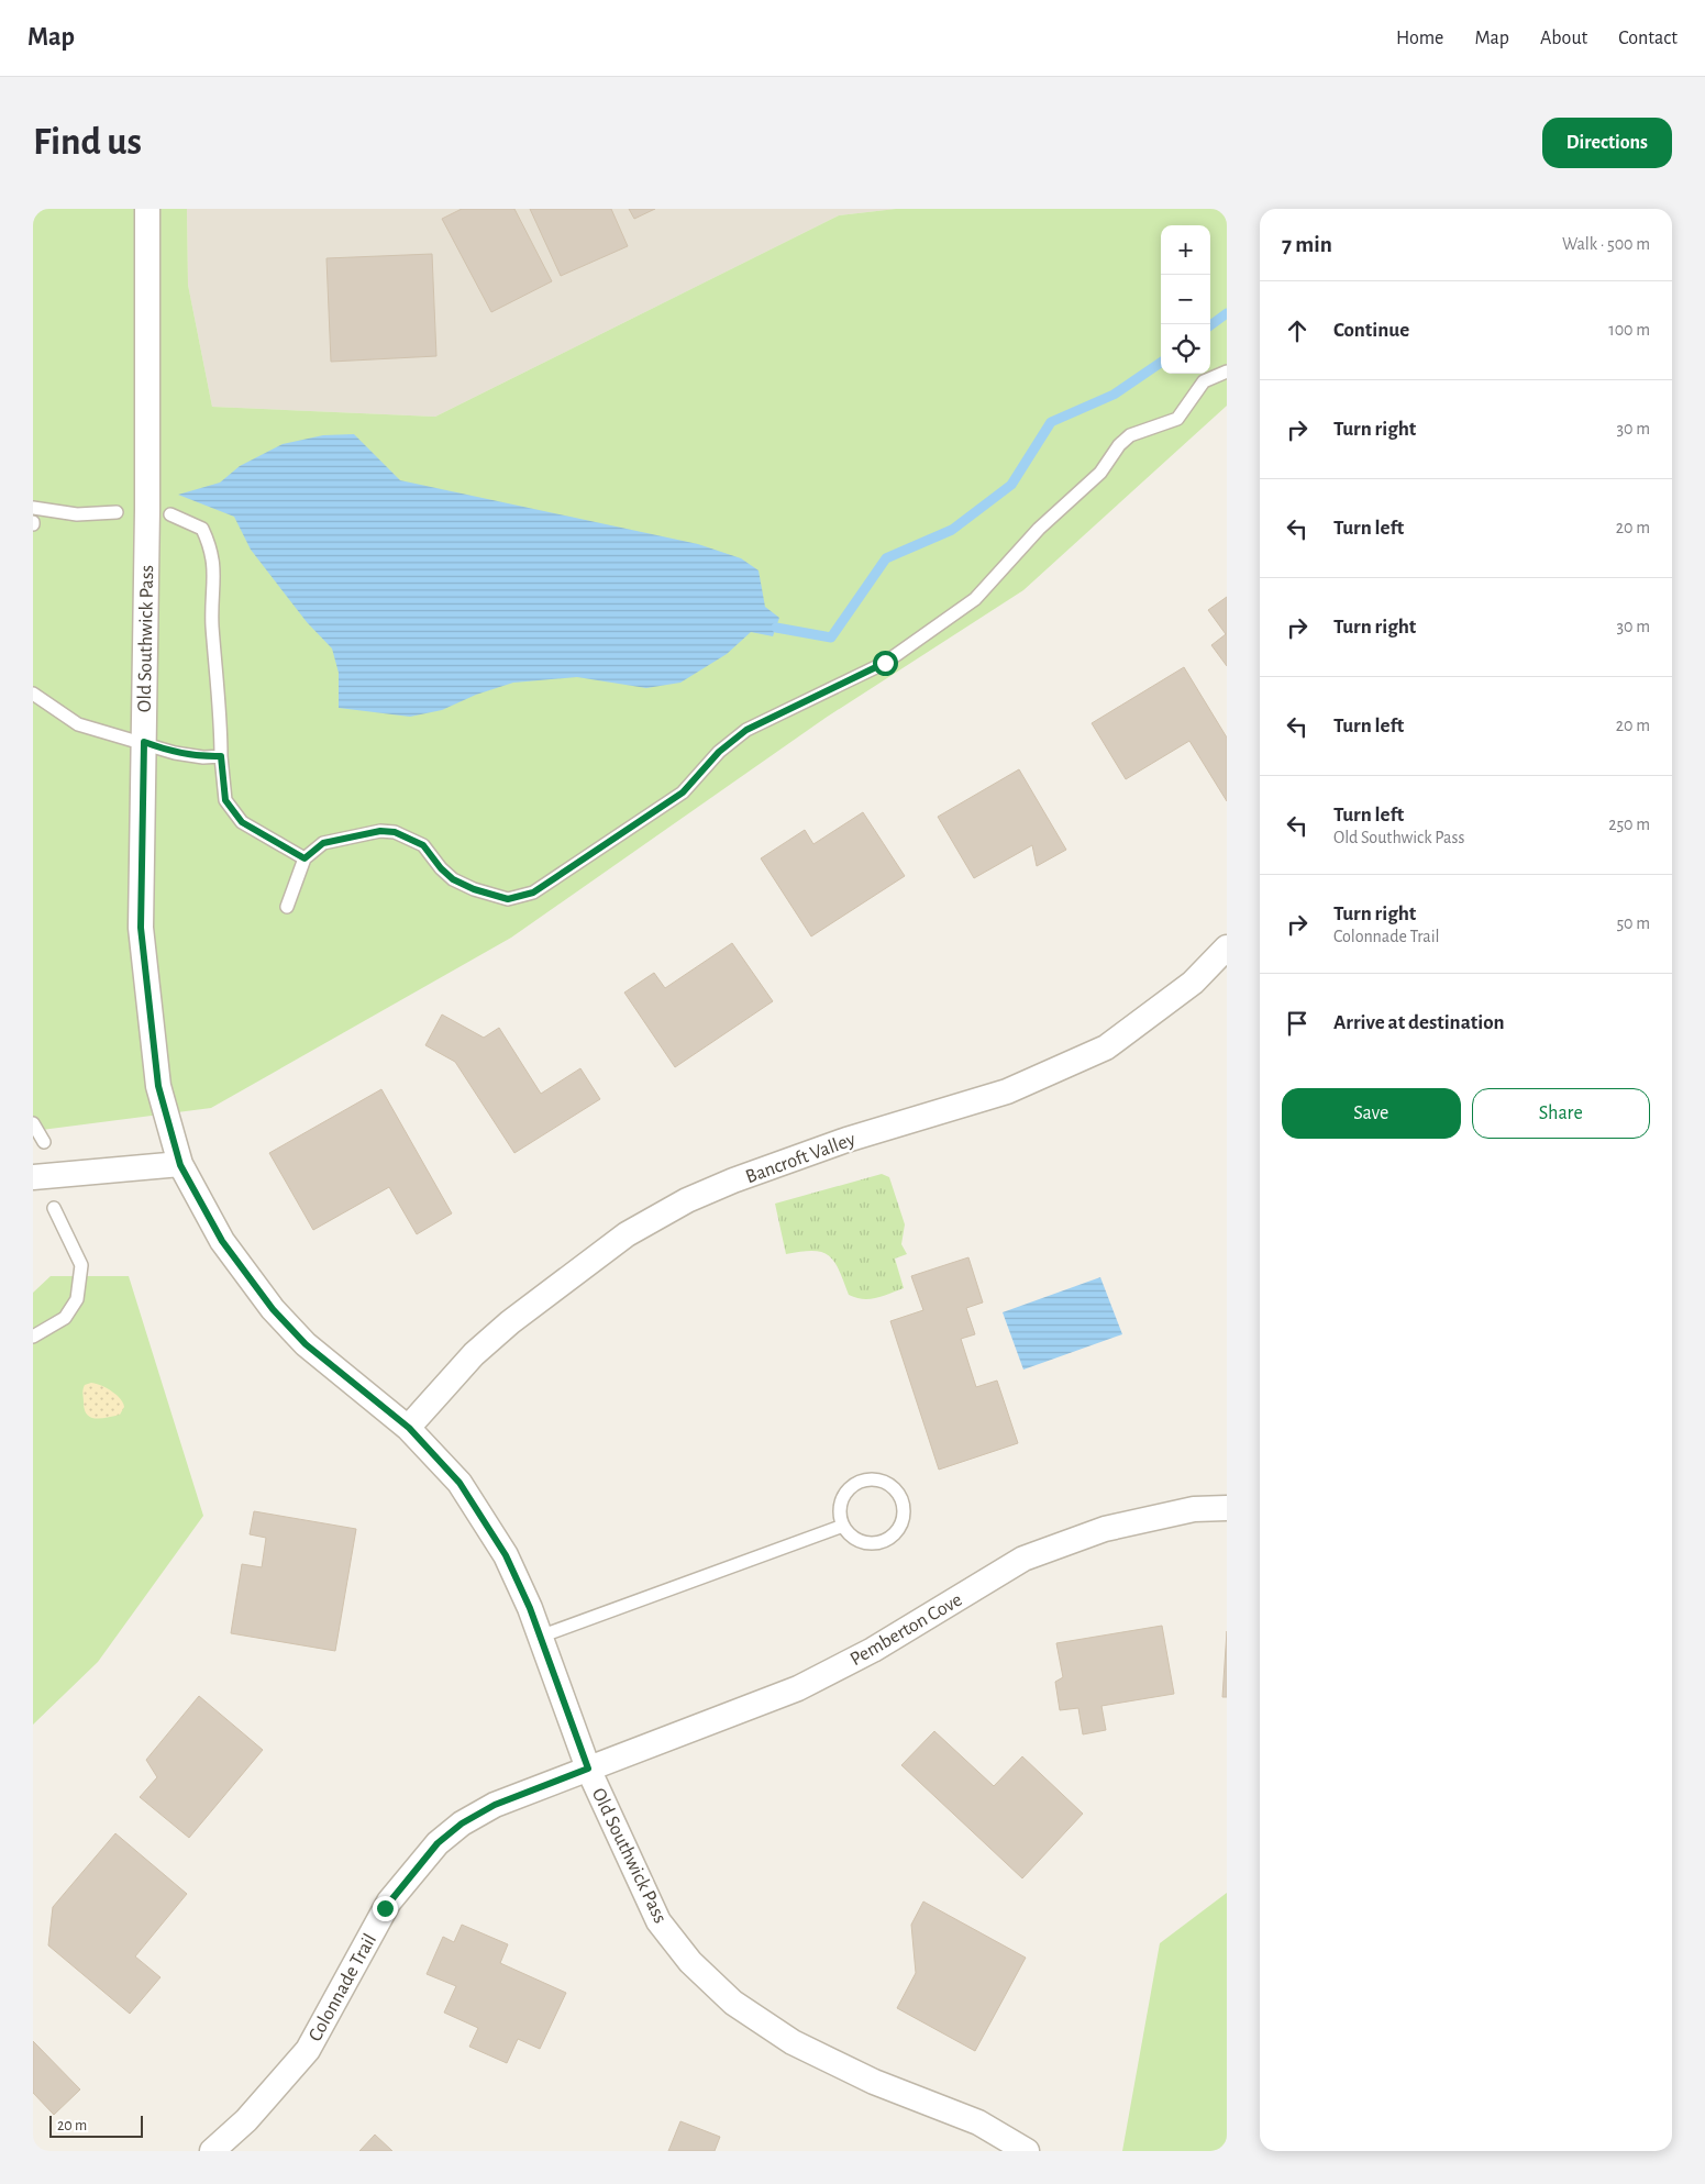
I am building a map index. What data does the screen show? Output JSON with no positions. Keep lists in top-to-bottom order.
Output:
{
  "streets": {
    "street": [
      "Old Southwick Pass",
      "Bancroft Valley",
      "Pemberton Cove",
      "Colonnade Trail"
    ]
  },
  "crossings": [
    ["Old Southwick Pass", "Bancroft Valley"],
    ["Old Southwick Pass", "Pemberton Cove"],
    ["Old Southwick Pass", "Colonnade Trail"],
    ["Pemberton Cove", "Colonnade Trail"]
  ],
  "scale_bar": "20 m",
  "page": {
    "header": "Map",
    "nav": [
      "Home",
      "Map",
      "About",
      "Contact"
    ],
    "buttons": [
      "Directions",
      ["Save", "Share"]
    ],
    "title": "Find us",
    "heading": ["7 min", "Walk · 500 m"],
    "map_buttons": ["+", "−"],
    "list": [
      ["Continue", "100 m"],
      ["Turn right", "30 m"],
      ["Turn left", "20 m"],
      ["Turn right", "30 m"],
      ["Turn left", "20 m"],
      ["Turn left", "Old Southwick Pass", "250 m"],
      ["Turn right", "Colonnade Trail", "50 m"],
      "Arrive at destination"
    ],
    "scale": "20 m"
  }
}
